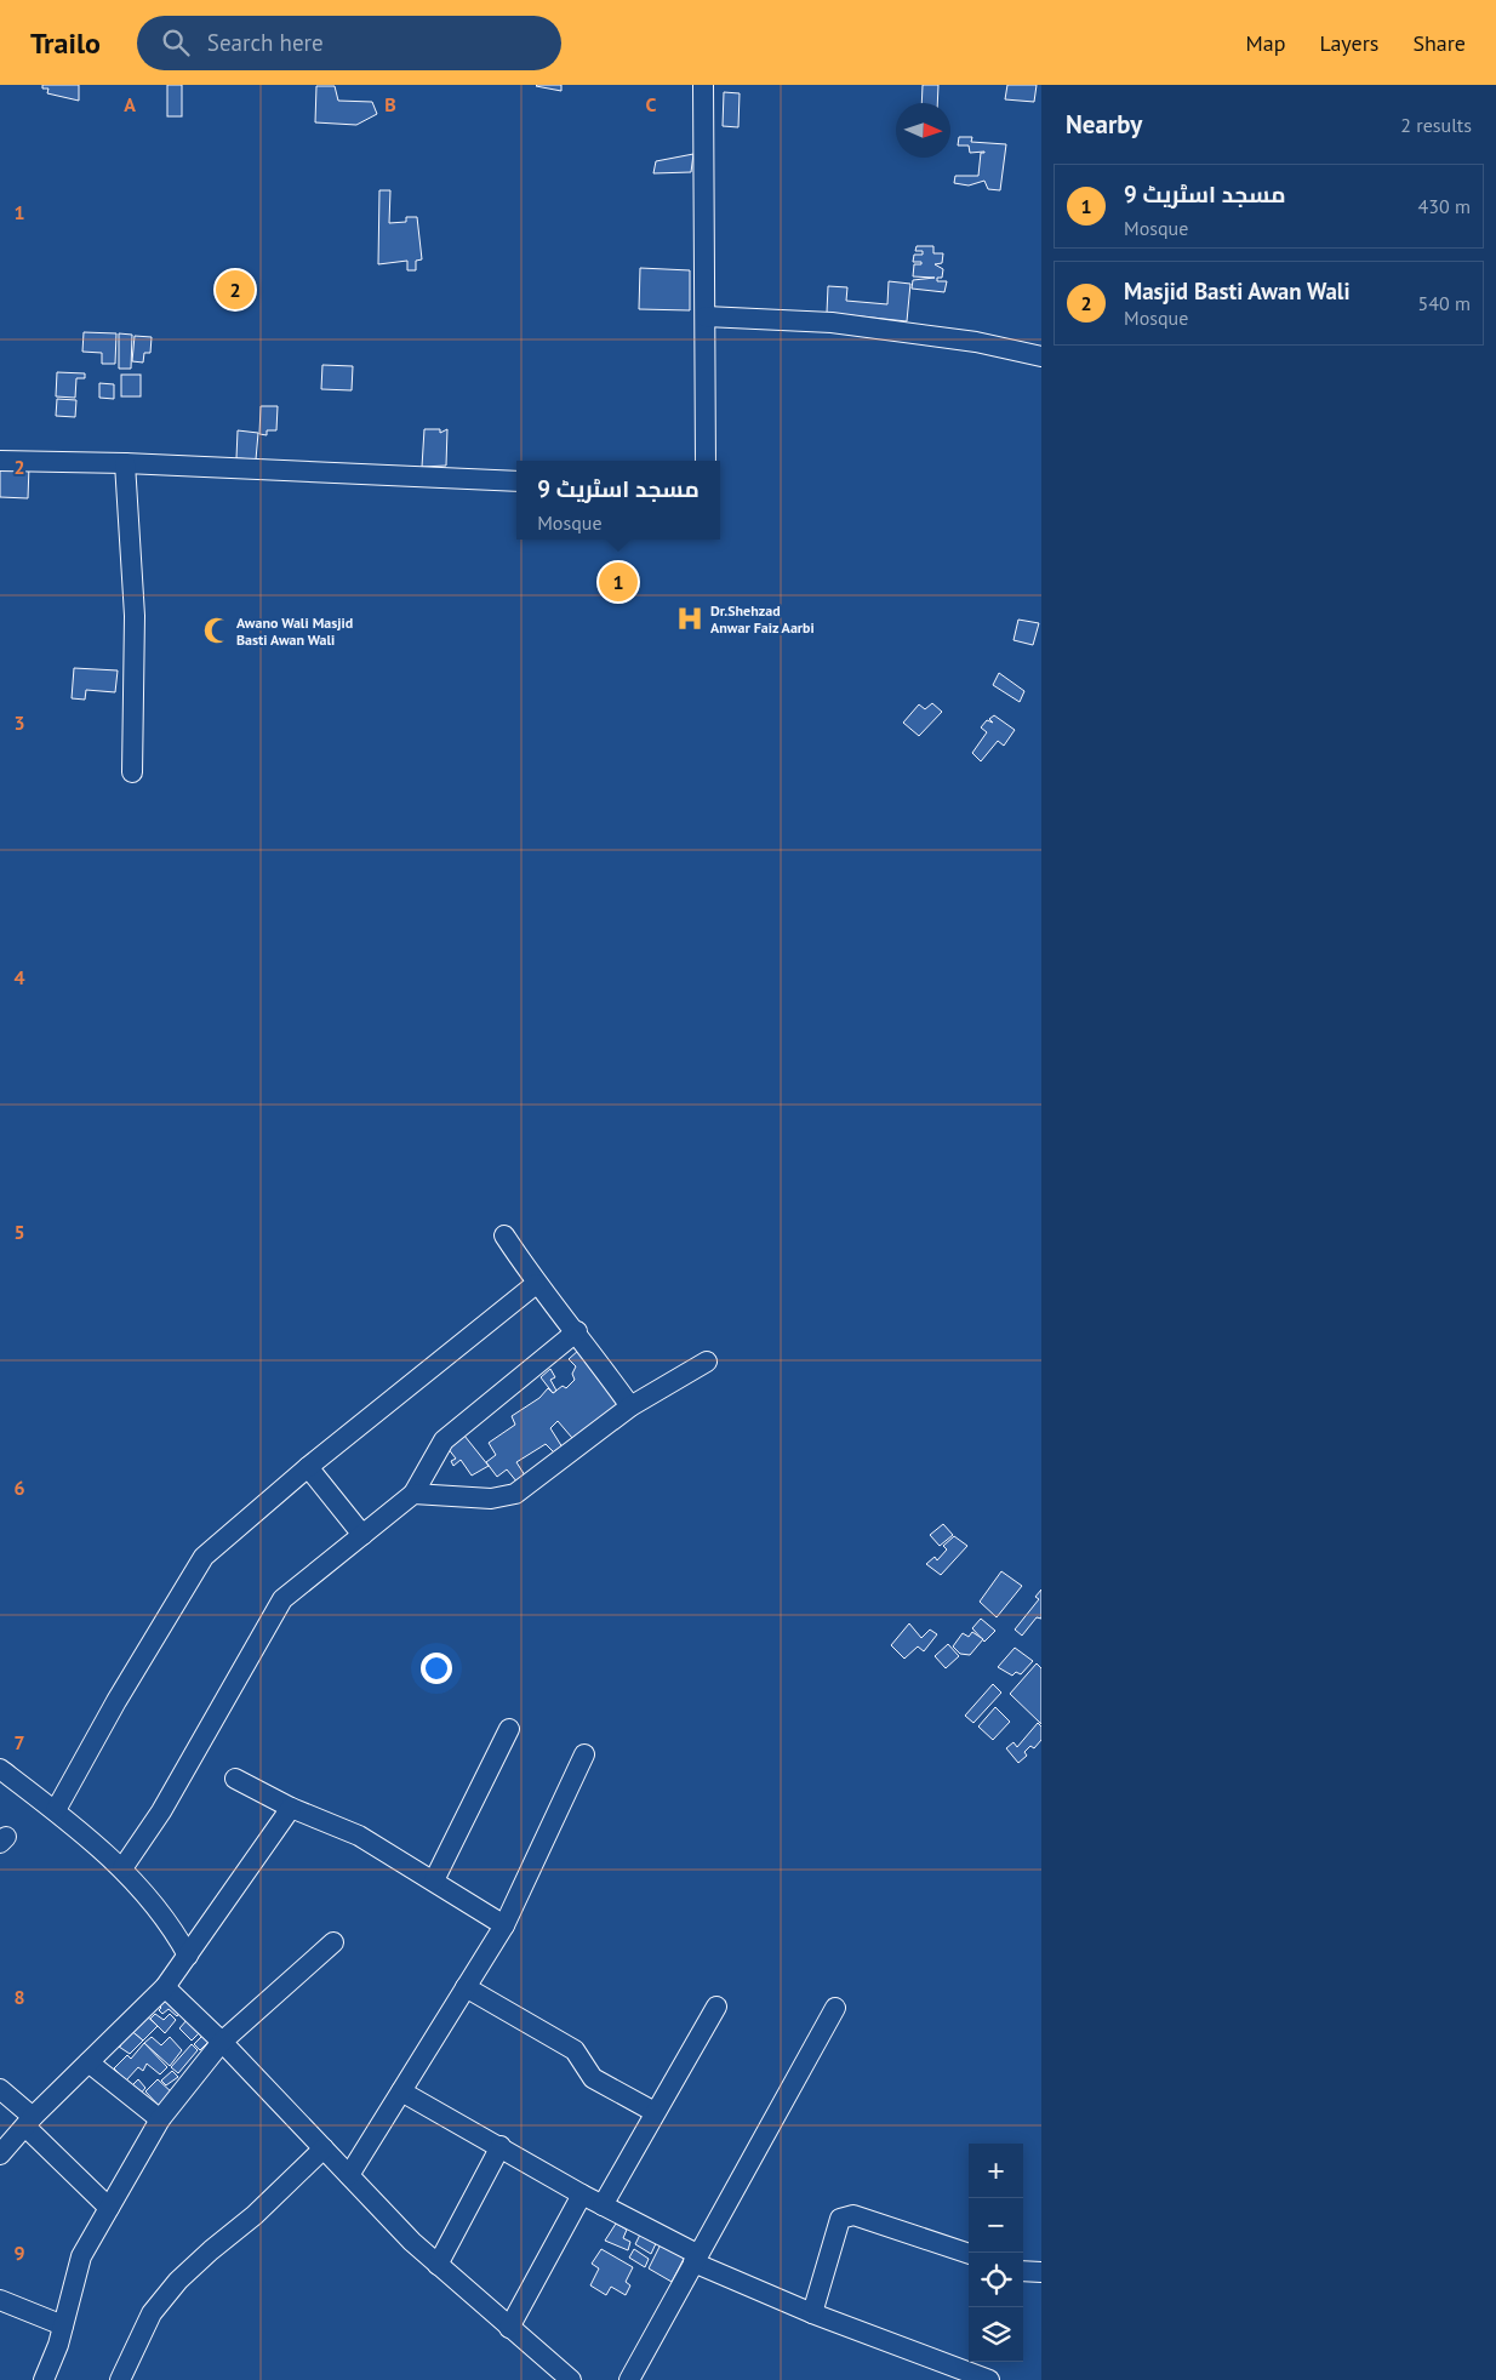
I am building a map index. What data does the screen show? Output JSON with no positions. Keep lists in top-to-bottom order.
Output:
{
  "places": {
    "hospital": ["Dr.Shehzad Anwar Faiz Aarbi"],
    "mosque": ["Awano Wali Masjid Basti Awan Wali"]
  },
  "north": "right",
  "page": {
    "header": "Trailo",
    "search": "Search here",
    "nav": ["Map", "Layers", "Share"],
    "heading": ["Nearby", "2 results"],
    "list": [
      {
        "mark": "1",
        "name": "مسجد اسٹریٹ 9",
        "note": "Mosque",
        "value": "430 m"
      },
      {
        "mark": "2",
        "name": "Masjid Basti Awan Wali",
        "note": "Mosque",
        "value": "540 m"
      }
    ],
    "pins": ["2", "1"],
    "popup": ["مسجد اسٹریٹ 9", "Mosque"],
    "map_buttons": ["+", "−"]
  },
  "grid": {
    "columns": ["A", "B", "C"],
    "rows": [
      "1",
      "2",
      "3",
      "4",
      "5",
      "6",
      "7",
      "8",
      "9"
    ]
  }
}
